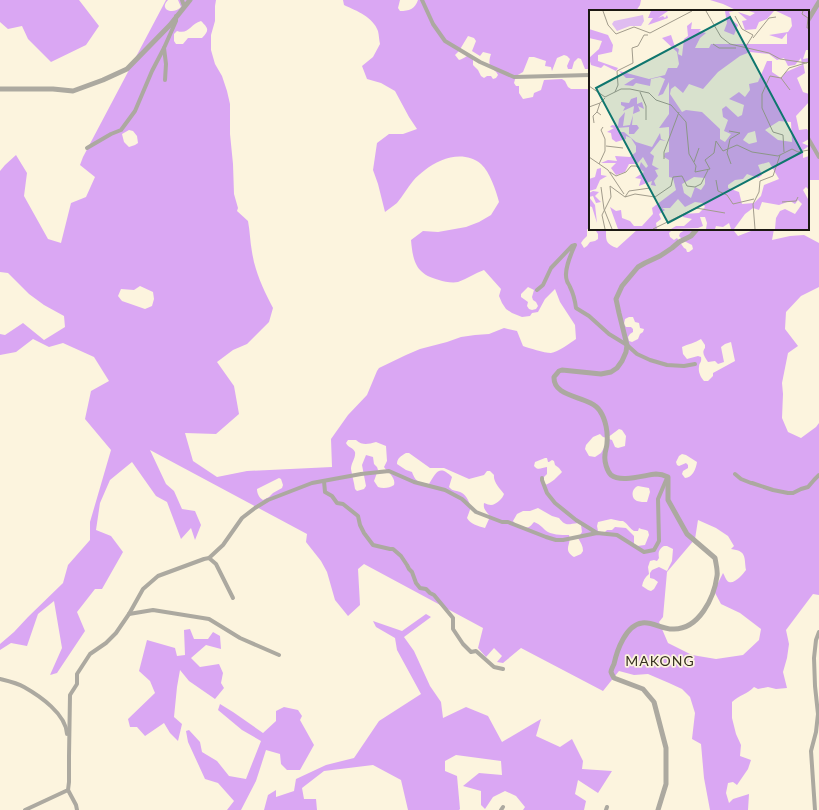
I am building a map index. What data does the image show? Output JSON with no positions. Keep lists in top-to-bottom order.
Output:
{
  "districts": ["MAKONG"]
}
